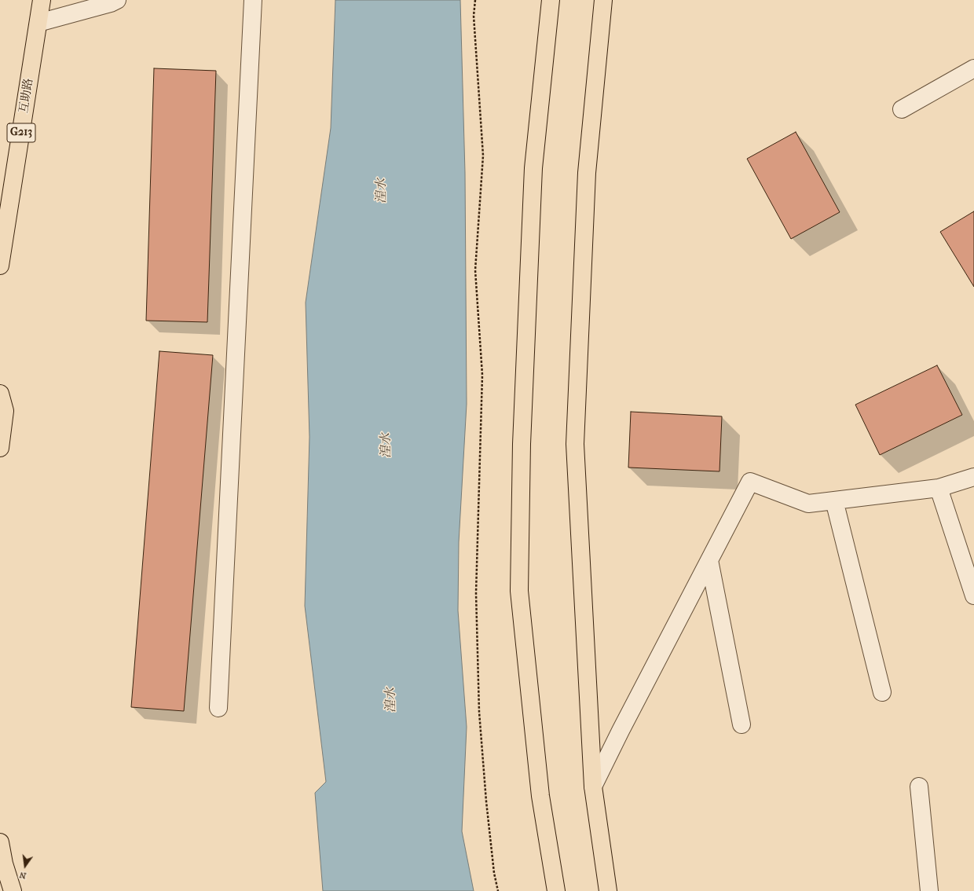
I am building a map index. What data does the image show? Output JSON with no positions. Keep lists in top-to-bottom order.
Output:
{
  "streets": {
    "main road": ["互助路", "G213"]
  },
  "water": ["湟水"],
  "north": "bottom"
}
